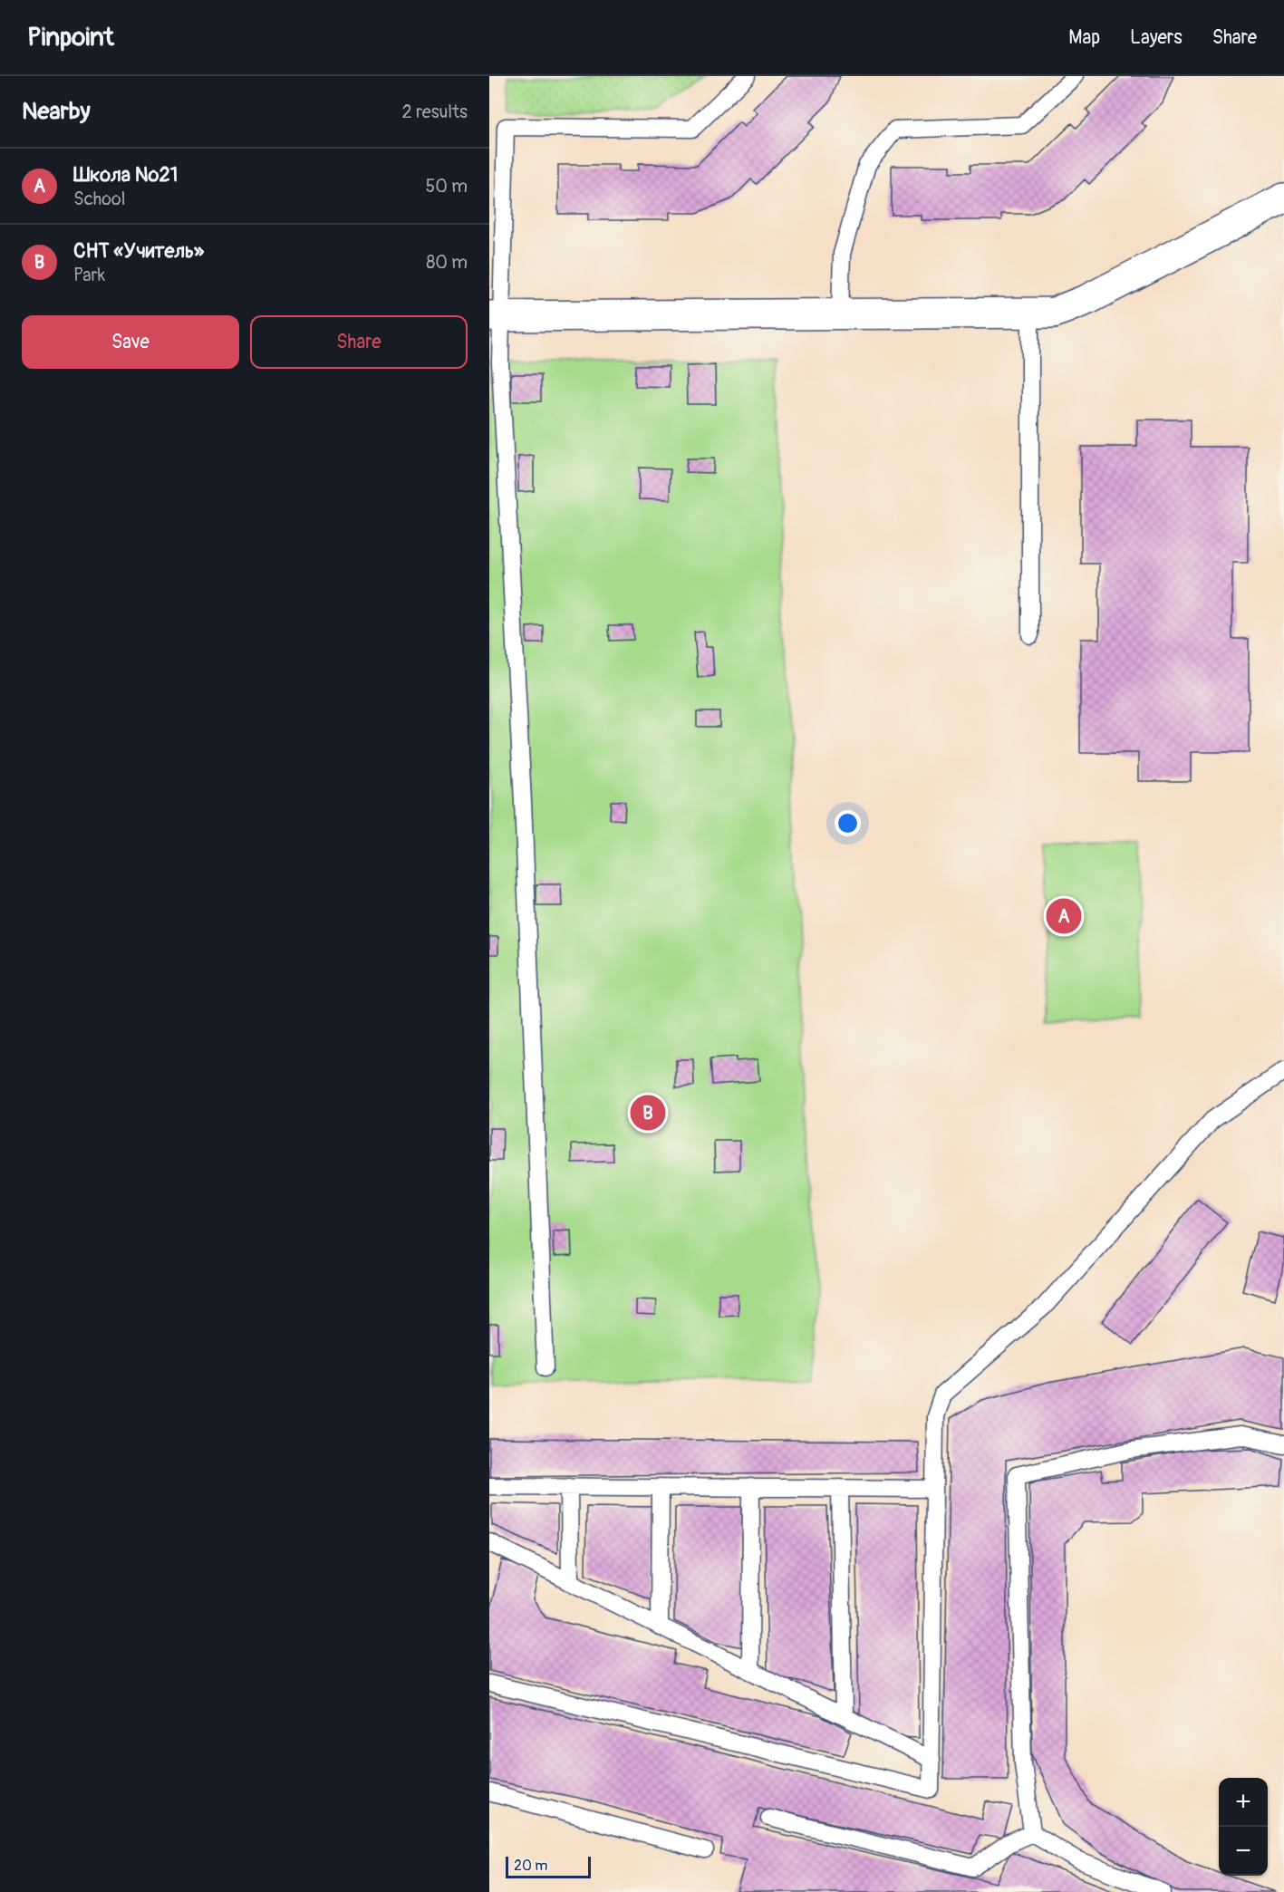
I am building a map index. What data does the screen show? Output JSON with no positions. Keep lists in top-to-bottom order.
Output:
{
  "scale_bar": "20 m",
  "page": {
    "header": "Pinpoint",
    "nav": ["Map", "Layers", "Share"],
    "heading": ["Nearby", "2 results"],
    "list": [
      {
        "mark": "A",
        "name": "Школа №21",
        "note": "School",
        "value": "50 m"
      },
      {
        "mark": "B",
        "name": "СНТ «Учитель»",
        "note": "Park",
        "value": "80 m"
      }
    ],
    "buttons": ["Save", "Share"],
    "pins": ["A", "B"],
    "map_buttons": ["+", "−"],
    "scale": "20 m"
  }
}
